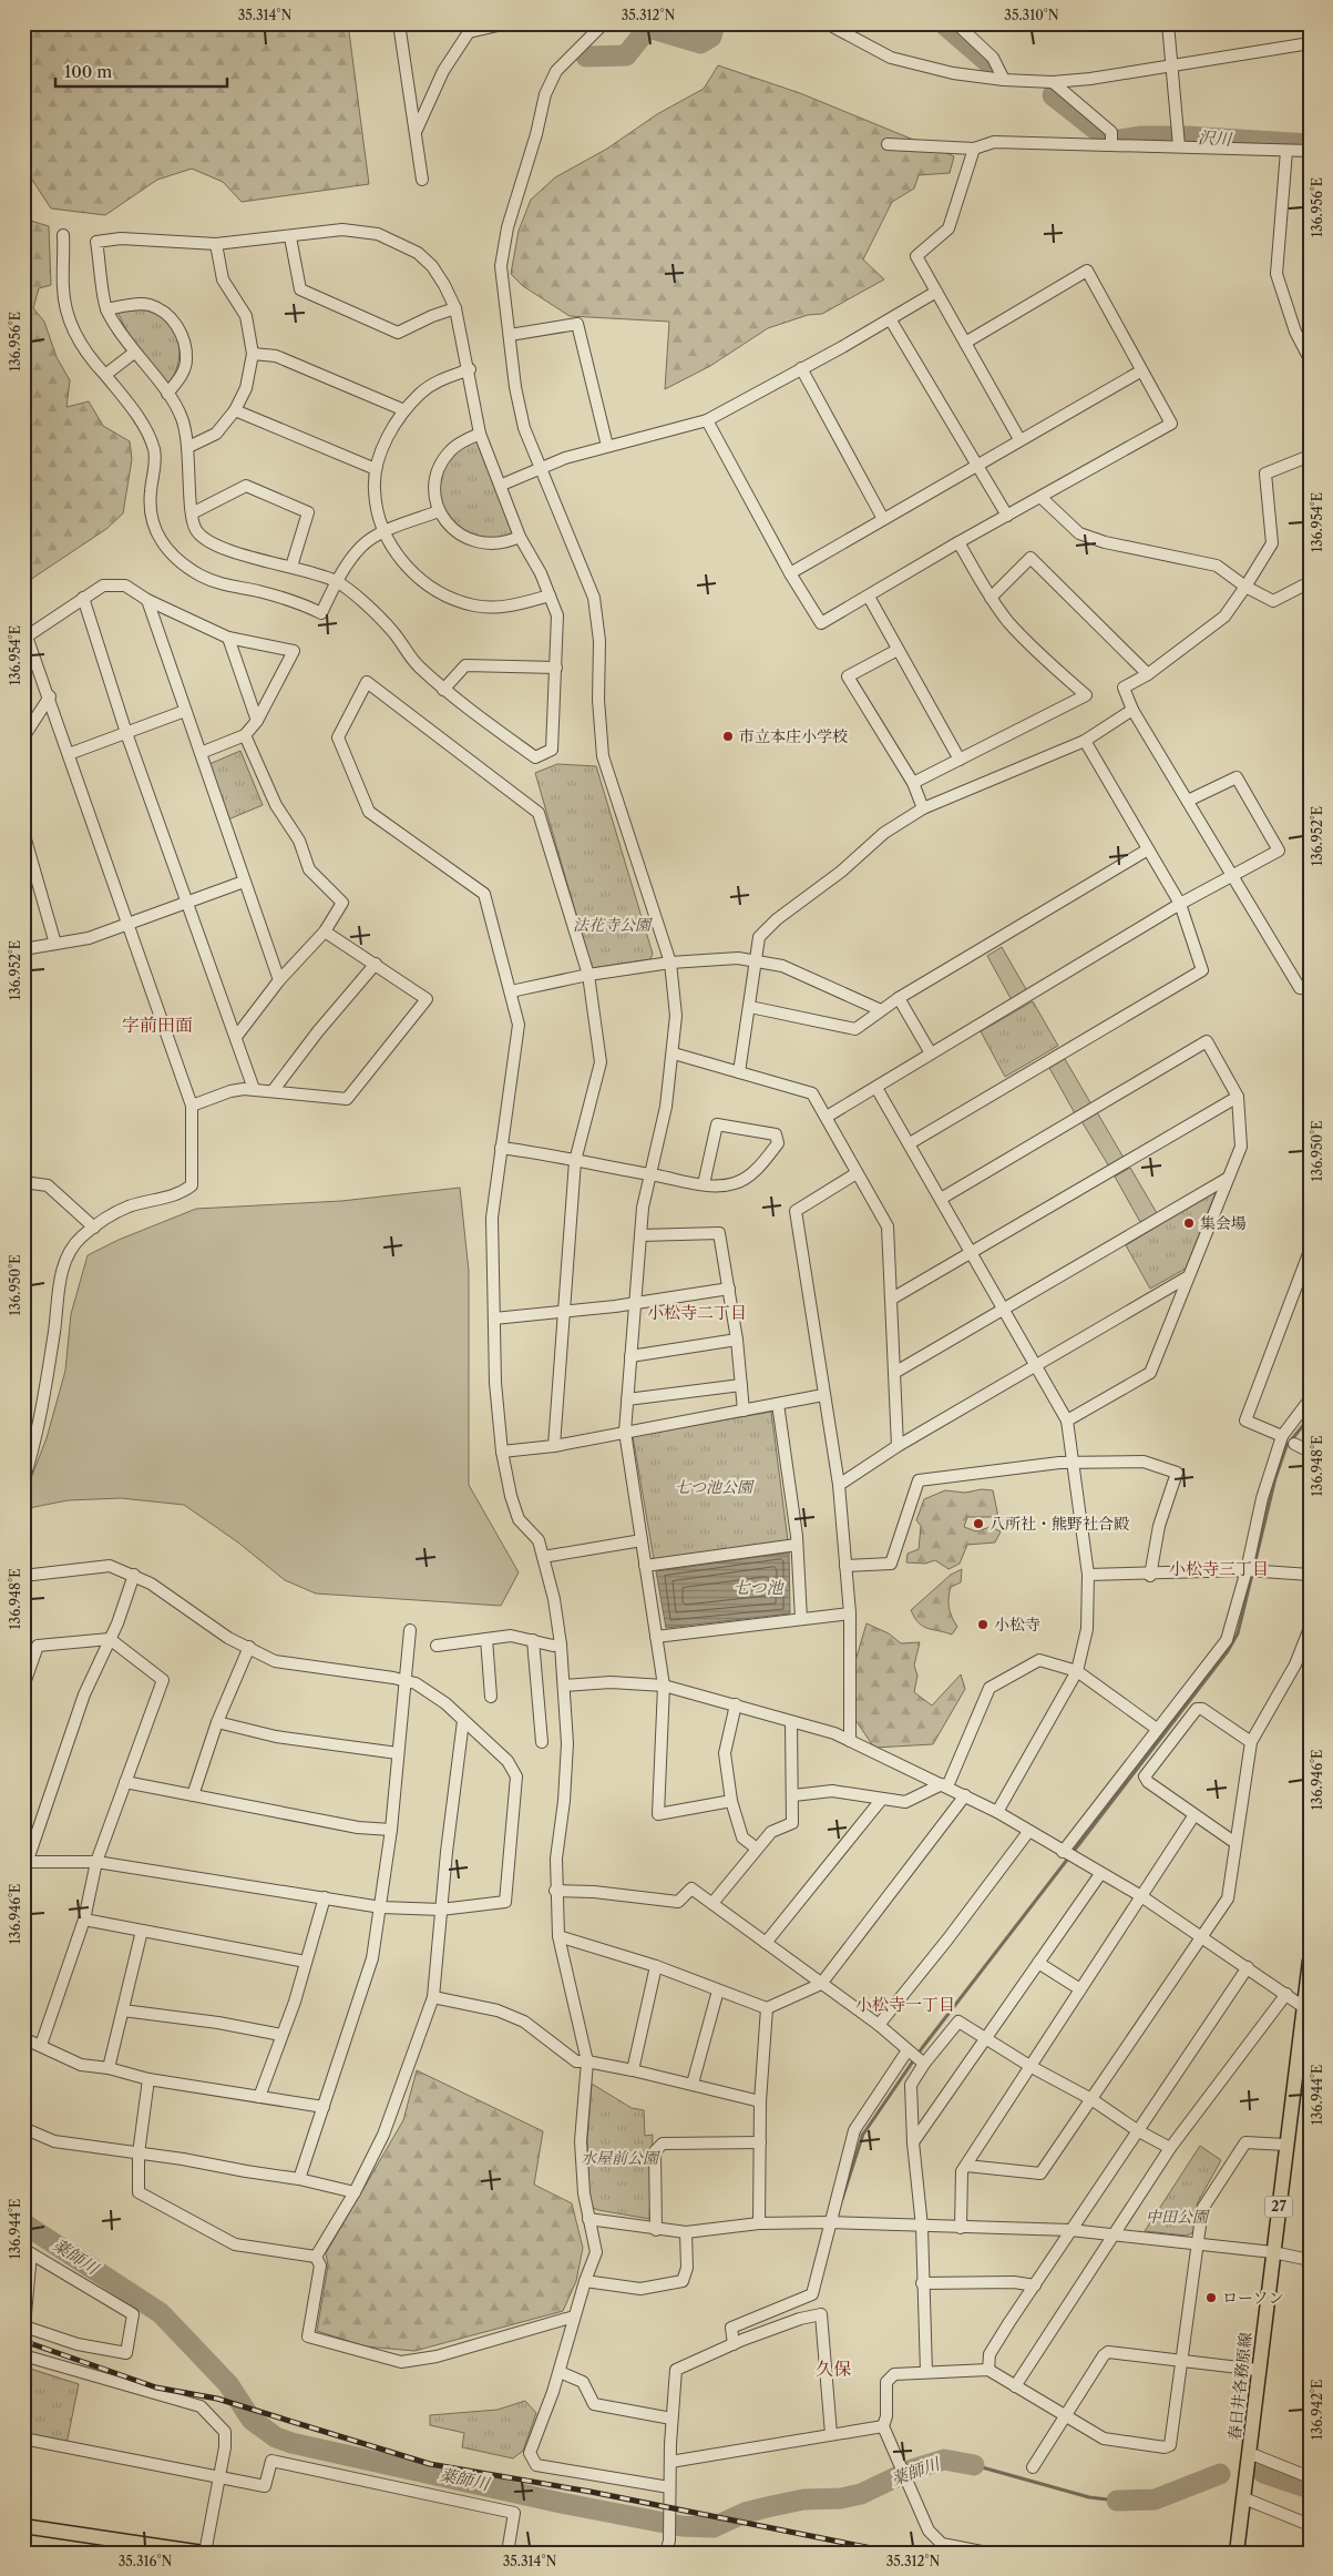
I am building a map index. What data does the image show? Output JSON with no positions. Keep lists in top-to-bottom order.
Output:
{
  "streets": {
    "main road": ["27", "春日井各務原線"]
  },
  "districts": [
    "字前田面",
    "小松寺二丁目",
    "小松寺三丁目",
    "小松寺一丁目",
    "久保"
  ],
  "water": ["沢川", "七つ池", "薬師川"],
  "parks": [
    "法花寺公園",
    "七つ池公園",
    "水屋前公園",
    "中田公園"
  ],
  "places": [
    "市立本庄小学校",
    "集会場",
    "八所社・熊野社合殿",
    "小松寺",
    "ローソン"
  ],
  "scale_bar": "100 m",
  "coordinates": [
    "35.314°N",
    "35.312°N",
    "35.310°N",
    "136.956°E",
    "136.954°E",
    "136.952°E",
    "136.950°E",
    "136.948°E",
    "136.946°E",
    "136.944°E",
    "136.942°E",
    "35.316°N"
  ]
}
